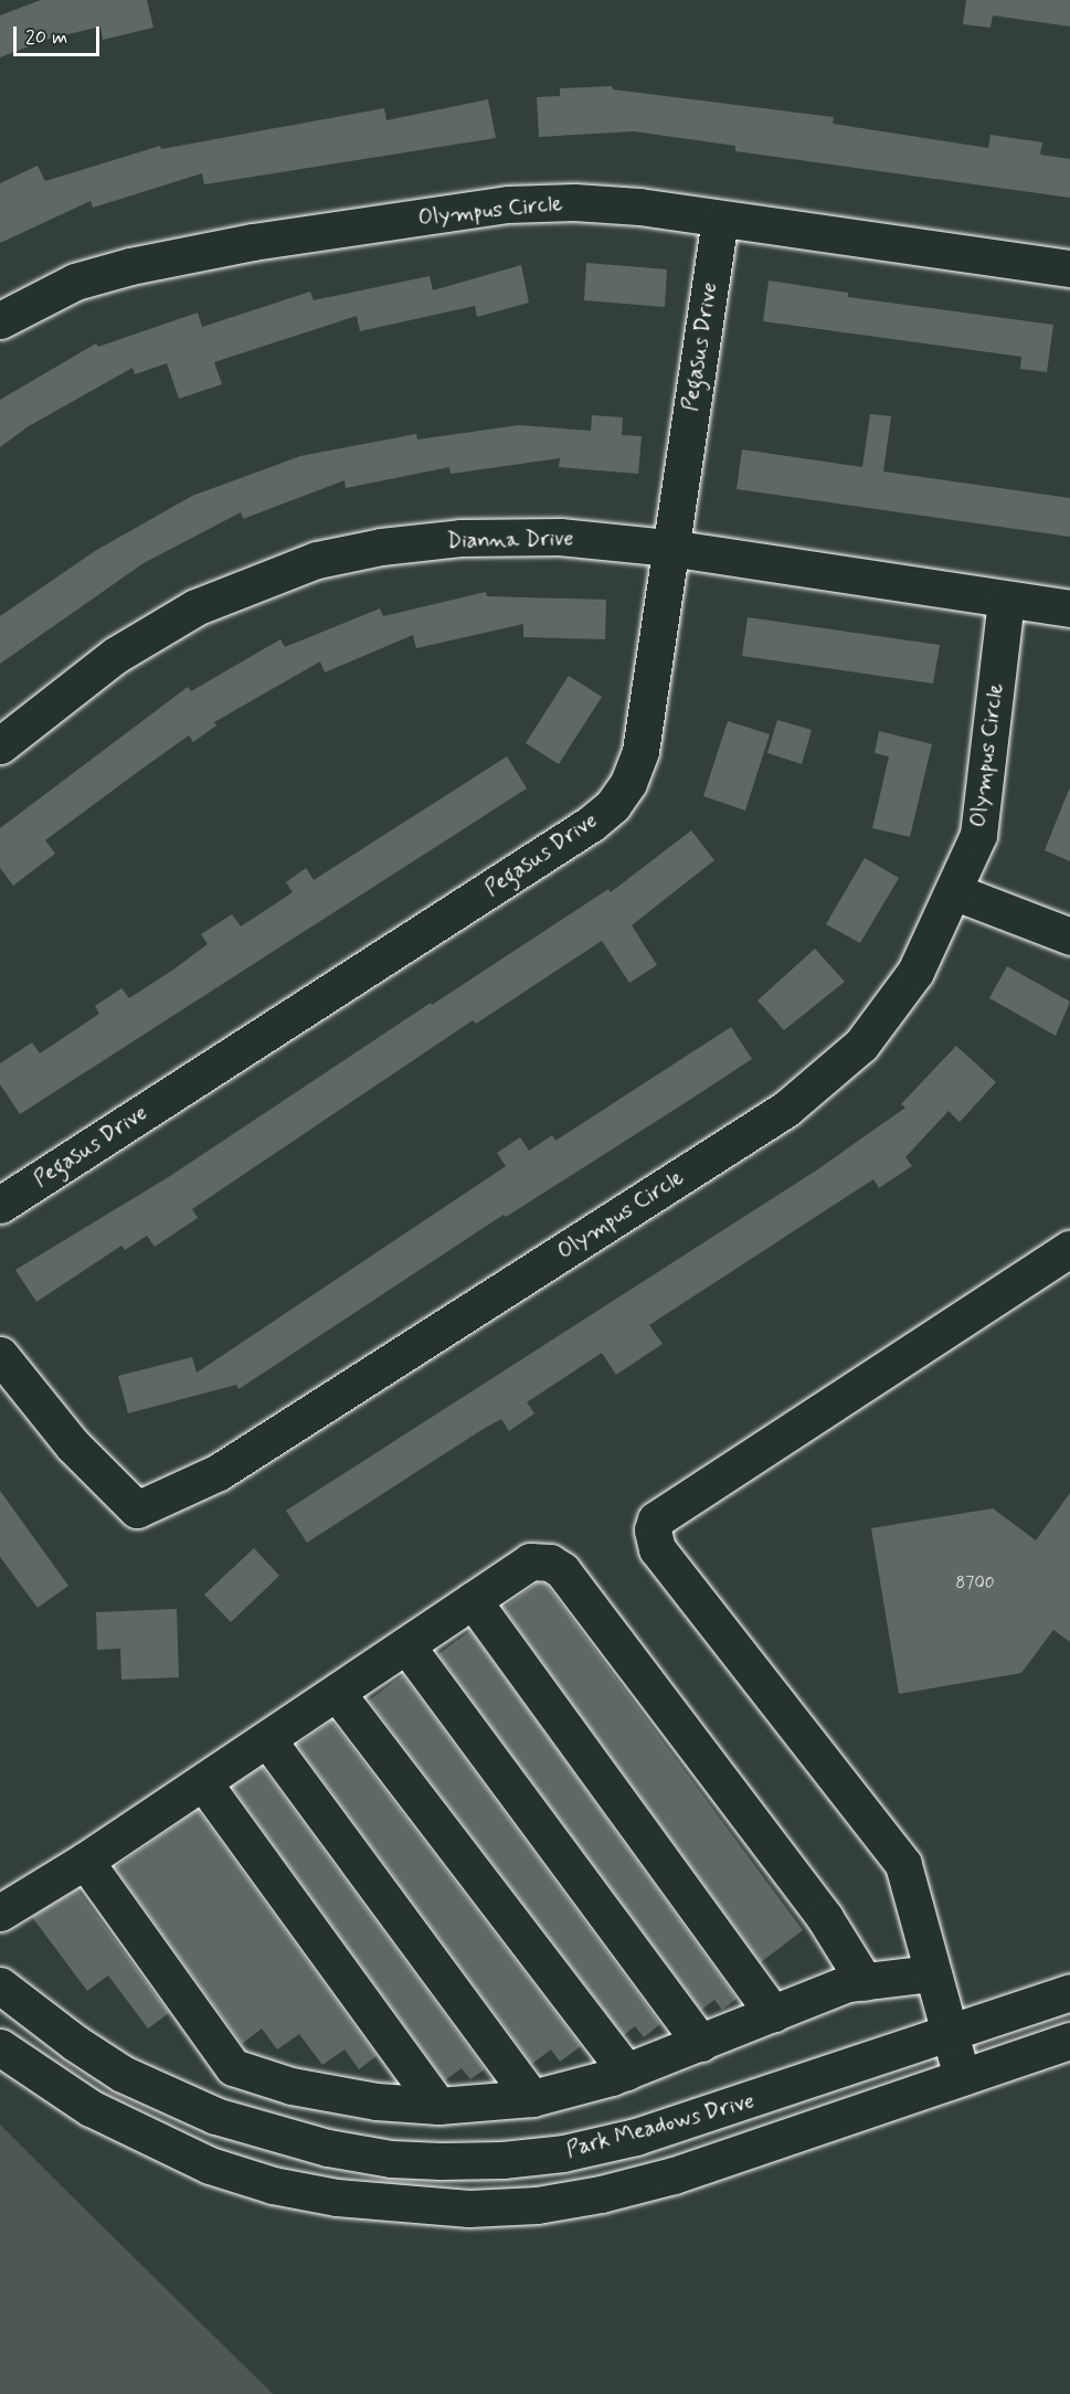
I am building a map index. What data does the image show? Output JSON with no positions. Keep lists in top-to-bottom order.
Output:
{
  "streets": {
    "street": [
      "Olympus Circle",
      "Pegasus Drive",
      "Dianna Drive",
      "Park Meadows Drive"
    ]
  },
  "crossings": [
    ["Olympus Circle", "Pegasus Drive"],
    ["Olympus Circle", "Dianna Drive"],
    ["Pegasus Drive", "Dianna Drive"]
  ],
  "house_numbers": ["8700"],
  "scale_bar": "20 m"
}
